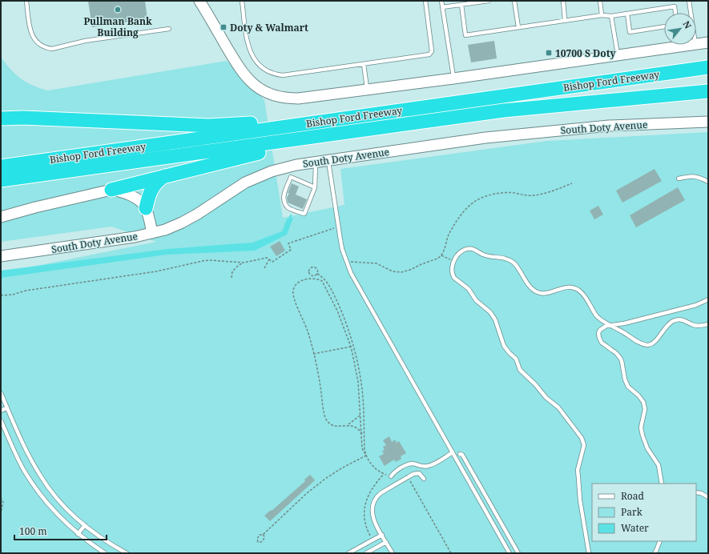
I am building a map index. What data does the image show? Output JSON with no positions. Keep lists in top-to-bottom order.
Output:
{
  "streets": {
    "highway": ["Bishop Ford Freeway"],
    "street": ["South Doty Avenue"]
  },
  "places": {
    "other": ["Pullman Bank Building"],
    "transit": ["Doty & Walmart", "10700 S Doty"]
  },
  "legend": ["Road", "Park", "Water"],
  "scale_bar": "100 m",
  "north": "top right"
}
